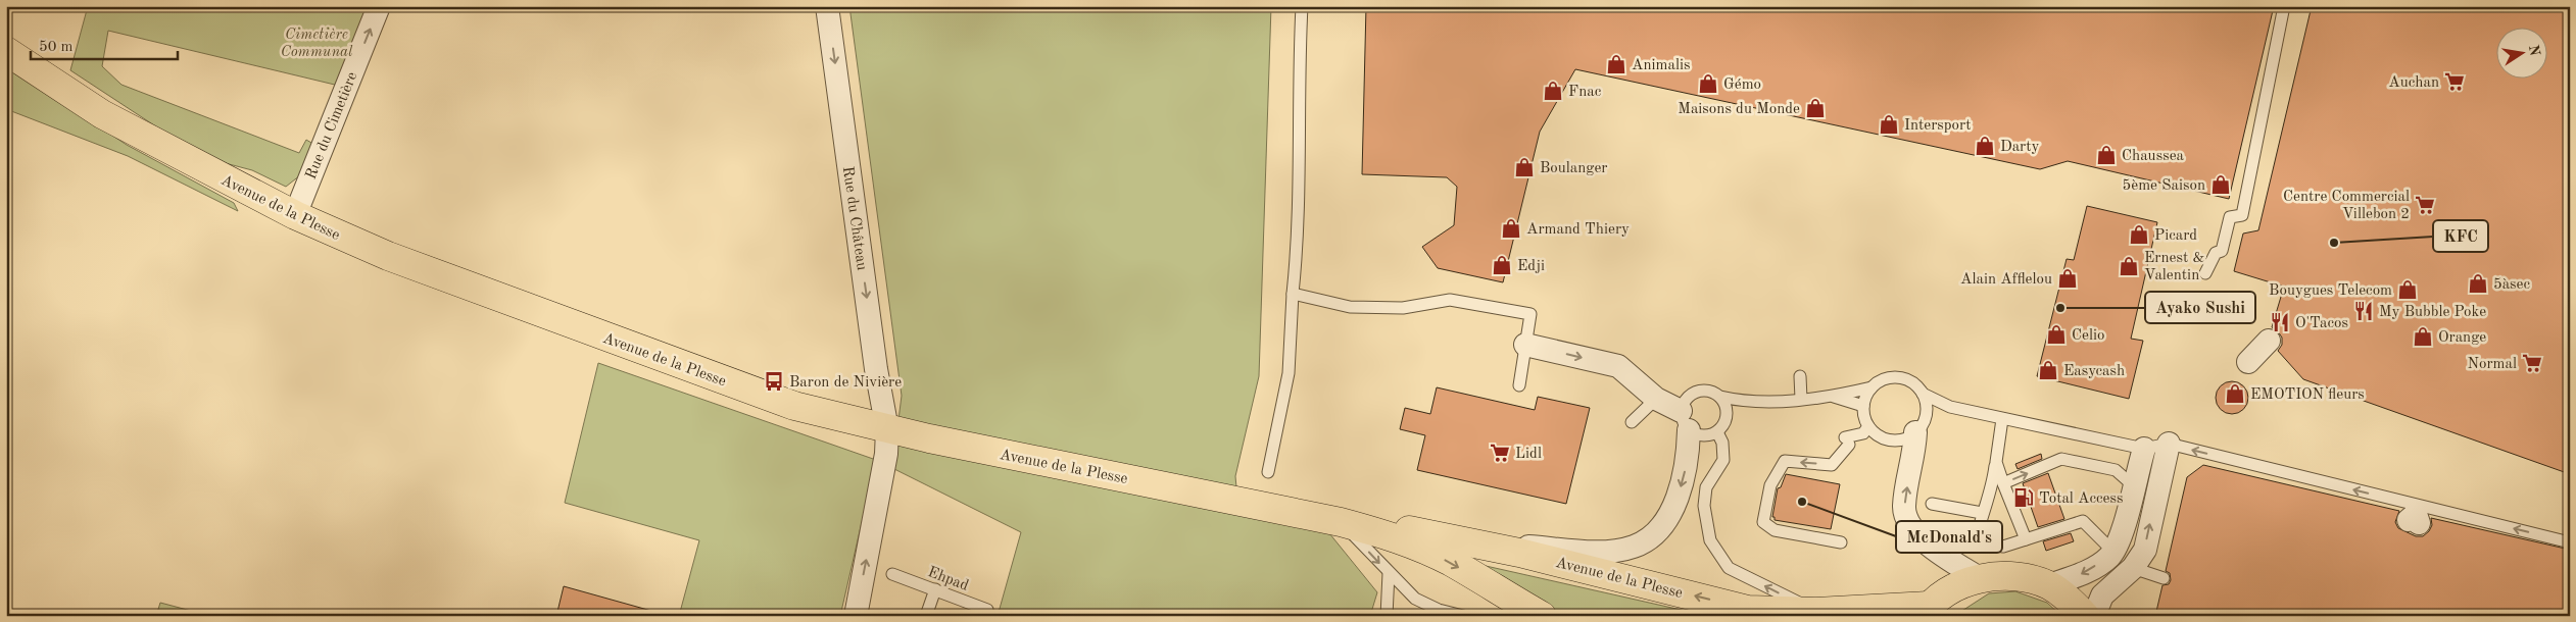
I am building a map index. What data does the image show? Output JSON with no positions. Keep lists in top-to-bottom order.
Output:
{
  "streets": {
    "main road": ["Avenue de la Plesse"],
    "street": ["Rue du Cimetière", "Rue du Château"],
    "lane": ["Ehpad"]
  },
  "crossings": [
    ["Rue du Cimetière", "Avenue de la Plesse"],
    ["Avenue de la Plesse", "Rue du Château"]
  ],
  "one_way": ["Rue du Cimetière"],
  "parks": ["Cimetière Communal"],
  "places": {
    "shop": [
      "Animalis",
      "Gémo",
      "Fnac",
      "Maisons du Monde",
      "Intersport",
      "Darty",
      "Chaussea",
      "Boulanger",
      "5ème Saison",
      "Armand Thiery",
      "Picard",
      "Edji",
      "Ernest & Valentin",
      "Alain Afflelou",
      "5àsec",
      "Bouygues Telecom",
      "Celio",
      "Orange",
      "Easycash",
      "EMOTION fleurs"
    ],
    "supermarket": [
      "Auchan",
      "Centre Commercial Villebon 2",
      "Normal",
      "Lidl"
    ],
    "other": ["KFC", "Ayako Sushi", "McDonald's"],
    "restaurant": ["My Bubble Poke", "O'Tacos"],
    "bus stop": ["Baron de Nivière"],
    "fuel station": ["Total Access"]
  },
  "scale_bar": "50 m",
  "north": "right"
}
